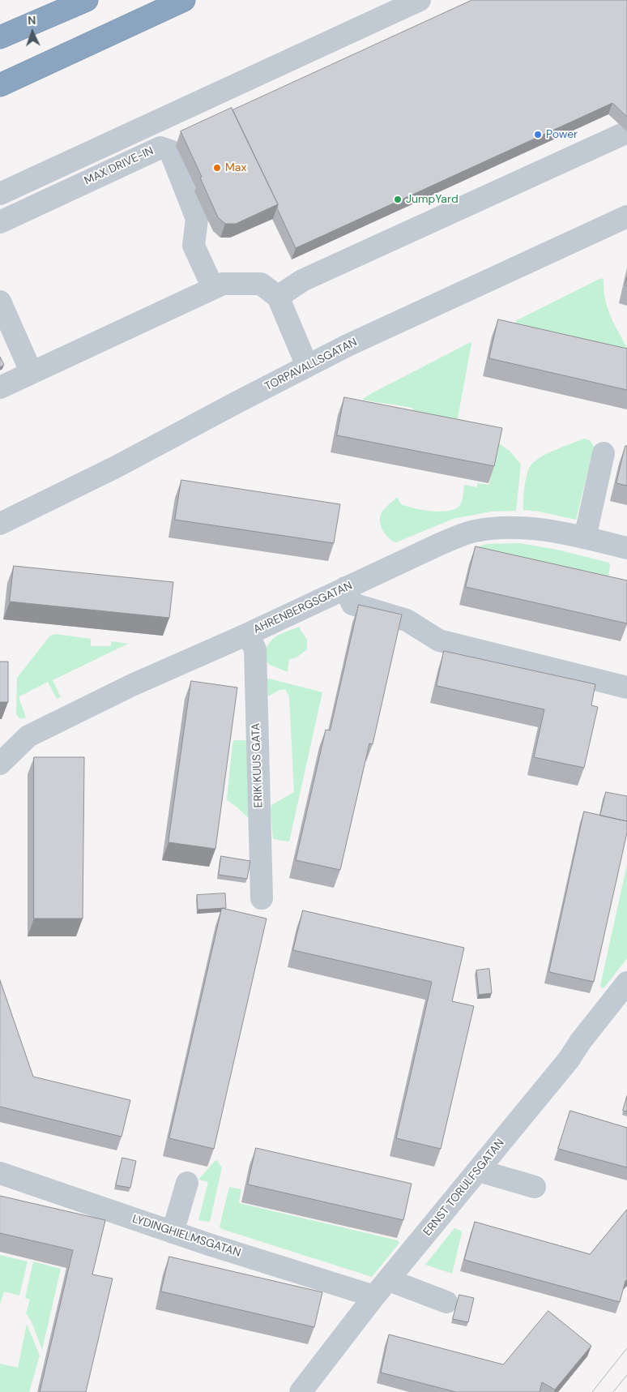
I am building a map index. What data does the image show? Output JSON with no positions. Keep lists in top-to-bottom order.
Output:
{
  "streets": {
    "street": [
      "MAX DRIVE-IN",
      "TORPAVALLSGATAN",
      "AHRENBERGSGATAN",
      "ERIK KUUS GATA",
      "ERNST TORULFSGATAN",
      "LYDINGHIELMSGATAN"
    ]
  },
  "crossings": [
    ["AHRENBERGSGATAN", "ERIK KUUS GATA"],
    ["ERNST TORULFSGATAN", "LYDINGHIELMSGATAN"]
  ],
  "places": ["Power", "Max", "JumpYard"],
  "north": "top"
}
